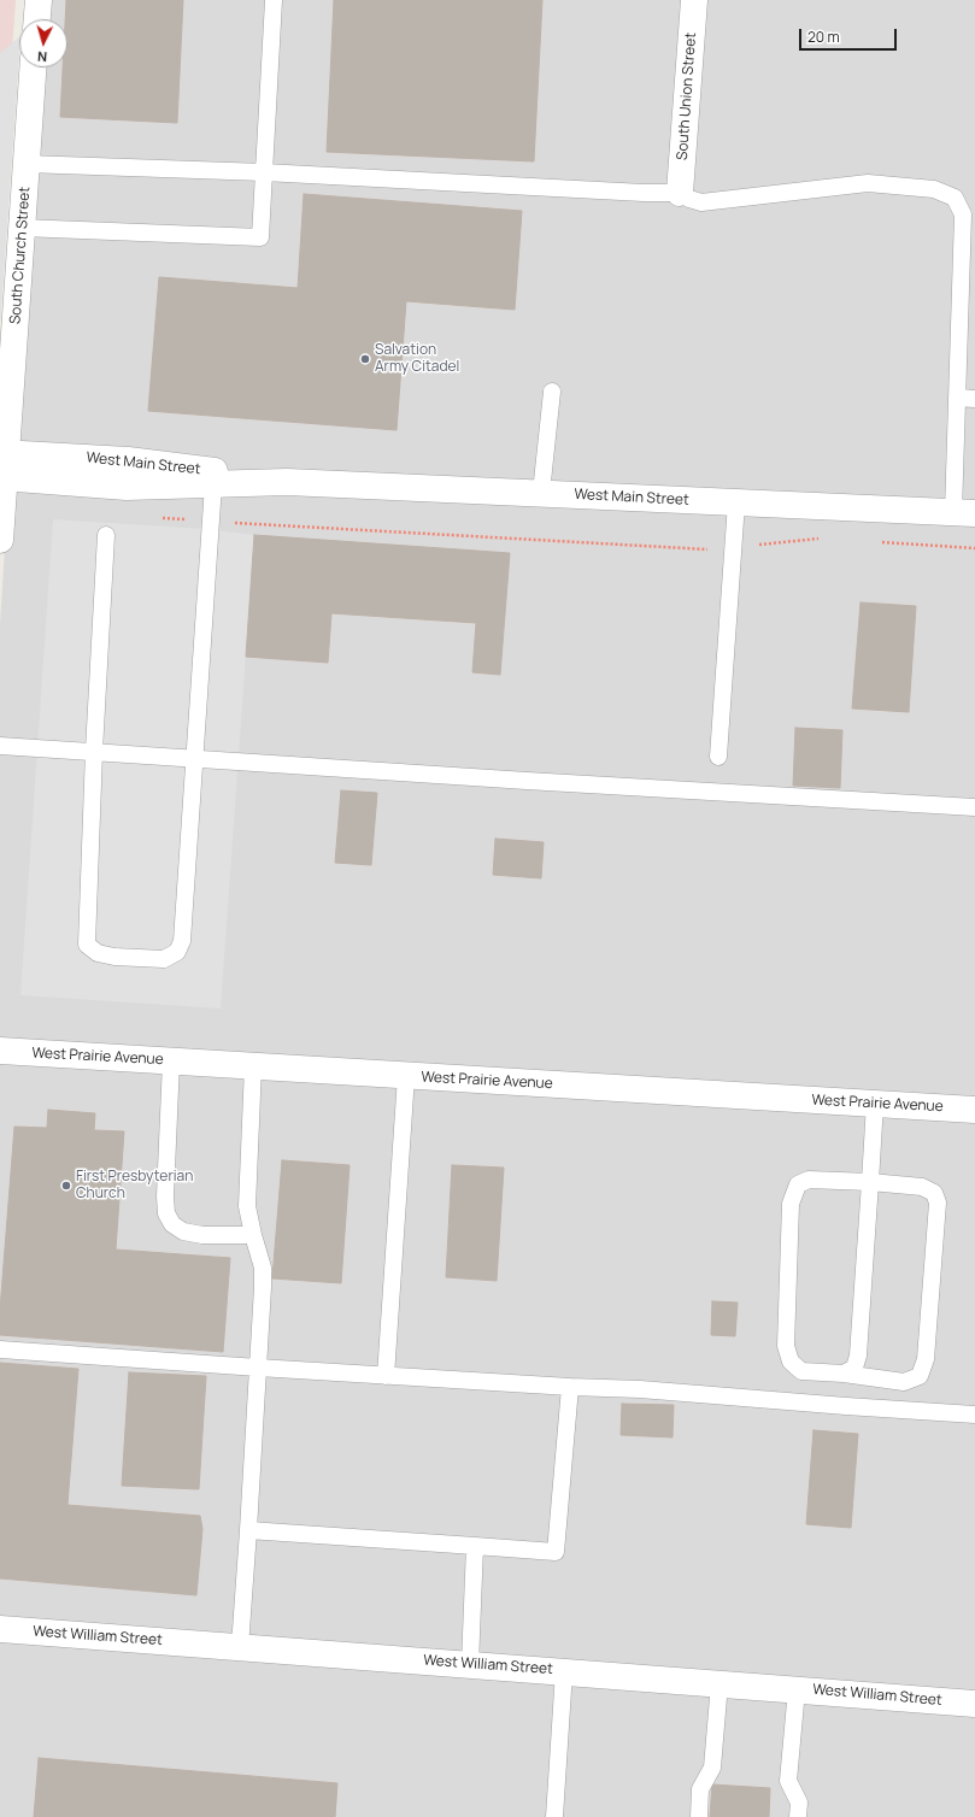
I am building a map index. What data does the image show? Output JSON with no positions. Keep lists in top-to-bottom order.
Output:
{
  "streets": {
    "street": [
      "South Union Street",
      "South Church Street",
      "West Main Street",
      "West Prairie Avenue",
      "West William Street"
    ]
  },
  "crossings": [
    ["South Church Street", "West Main Street"]
  ],
  "places": ["Salvation Army Citadel", "First Presbyterian Church"],
  "scale_bar": "20 m",
  "north": "bottom"
}
